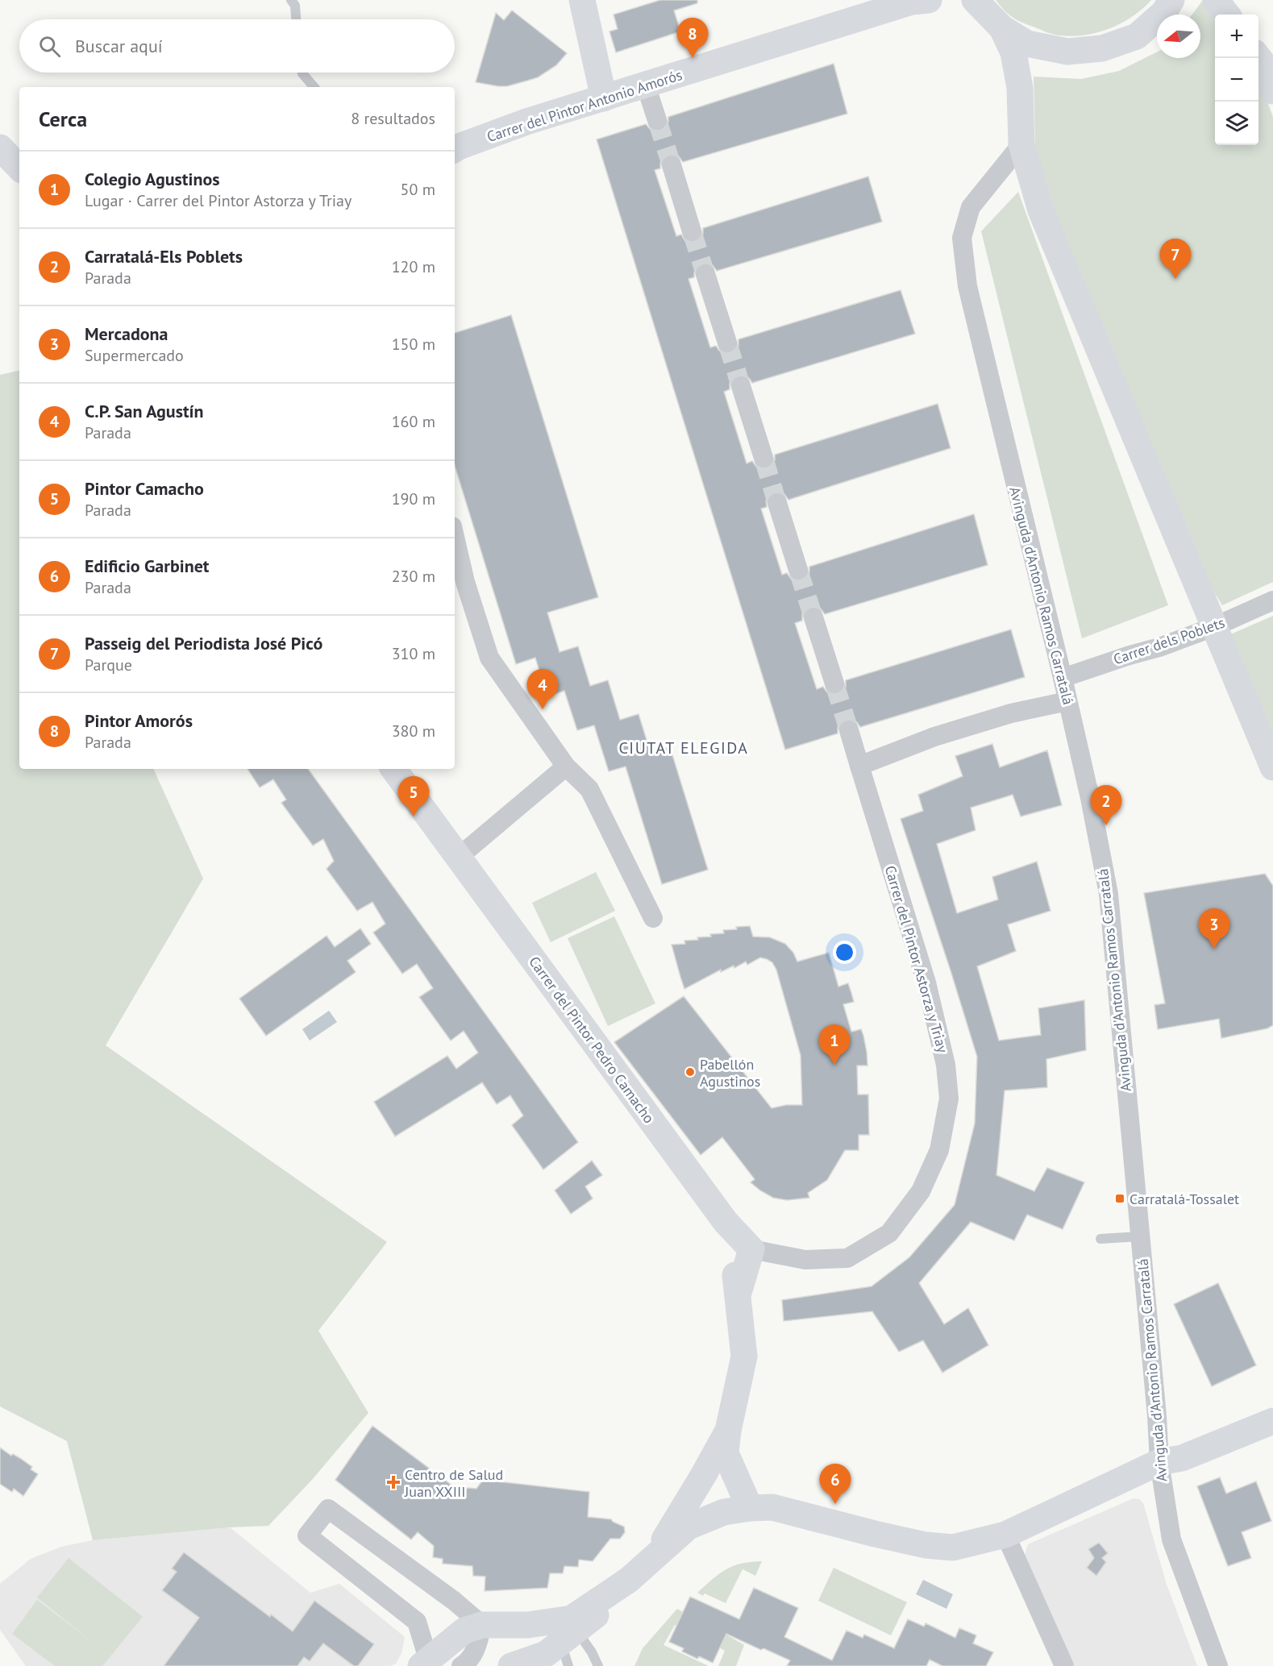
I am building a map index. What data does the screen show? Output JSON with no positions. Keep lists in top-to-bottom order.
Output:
{
  "streets": {
    "street": [
      "Carrer del Pintor Antonio Amorós",
      "Avinguda d'Antonio Ramos Carratalá",
      "Carrer dels Poblets",
      "Carrer del Pintor Astorza y Triay",
      "Carrer del Pintor Pedro Camacho"
    ]
  },
  "crossings": [
    ["Avinguda d'Antonio Ramos Carratalá", "Carrer dels Poblets"]
  ],
  "districts": ["CIUTAT ELEGIDA"],
  "places": {
    "other": ["Pabellón Agustinos"],
    "transit": ["Carratalá-Tossalet"],
    "health": ["Centro de Salud Juan XXIII"]
  },
  "north": "left",
  "page": {
    "map_buttons": ["+", "−"],
    "pins": [
      "8",
      "7",
      "4",
      "5",
      "2",
      "3",
      "1",
      "6"
    ],
    "search": "Buscar aquí",
    "heading": ["Cerca", "8 resultados"],
    "list": [
      {
        "mark": "1",
        "name": "Colegio Agustinos",
        "note": "Lugar · Carrer del Pintor Astorza y Triay",
        "value": "50 m"
      },
      {
        "mark": "2",
        "name": "Carratalá-Els Poblets",
        "note": "Parada",
        "value": "120 m"
      },
      {
        "mark": "3",
        "name": "Mercadona",
        "note": "Supermercado",
        "value": "150 m"
      },
      {
        "mark": "4",
        "name": "C.P. San Agustín",
        "note": "Parada",
        "value": "160 m"
      },
      {
        "mark": "5",
        "name": "Pintor Camacho",
        "note": "Parada",
        "value": "190 m"
      },
      {
        "mark": "6",
        "name": "Edificio Garbinet",
        "note": "Parada",
        "value": "230 m"
      },
      {
        "mark": "7",
        "name": "Passeig del Periodista José Picó",
        "note": "Parque",
        "value": "310 m"
      },
      {
        "mark": "8",
        "name": "Pintor Amorós",
        "note": "Parada",
        "value": "380 m"
      }
    ]
  }
}
